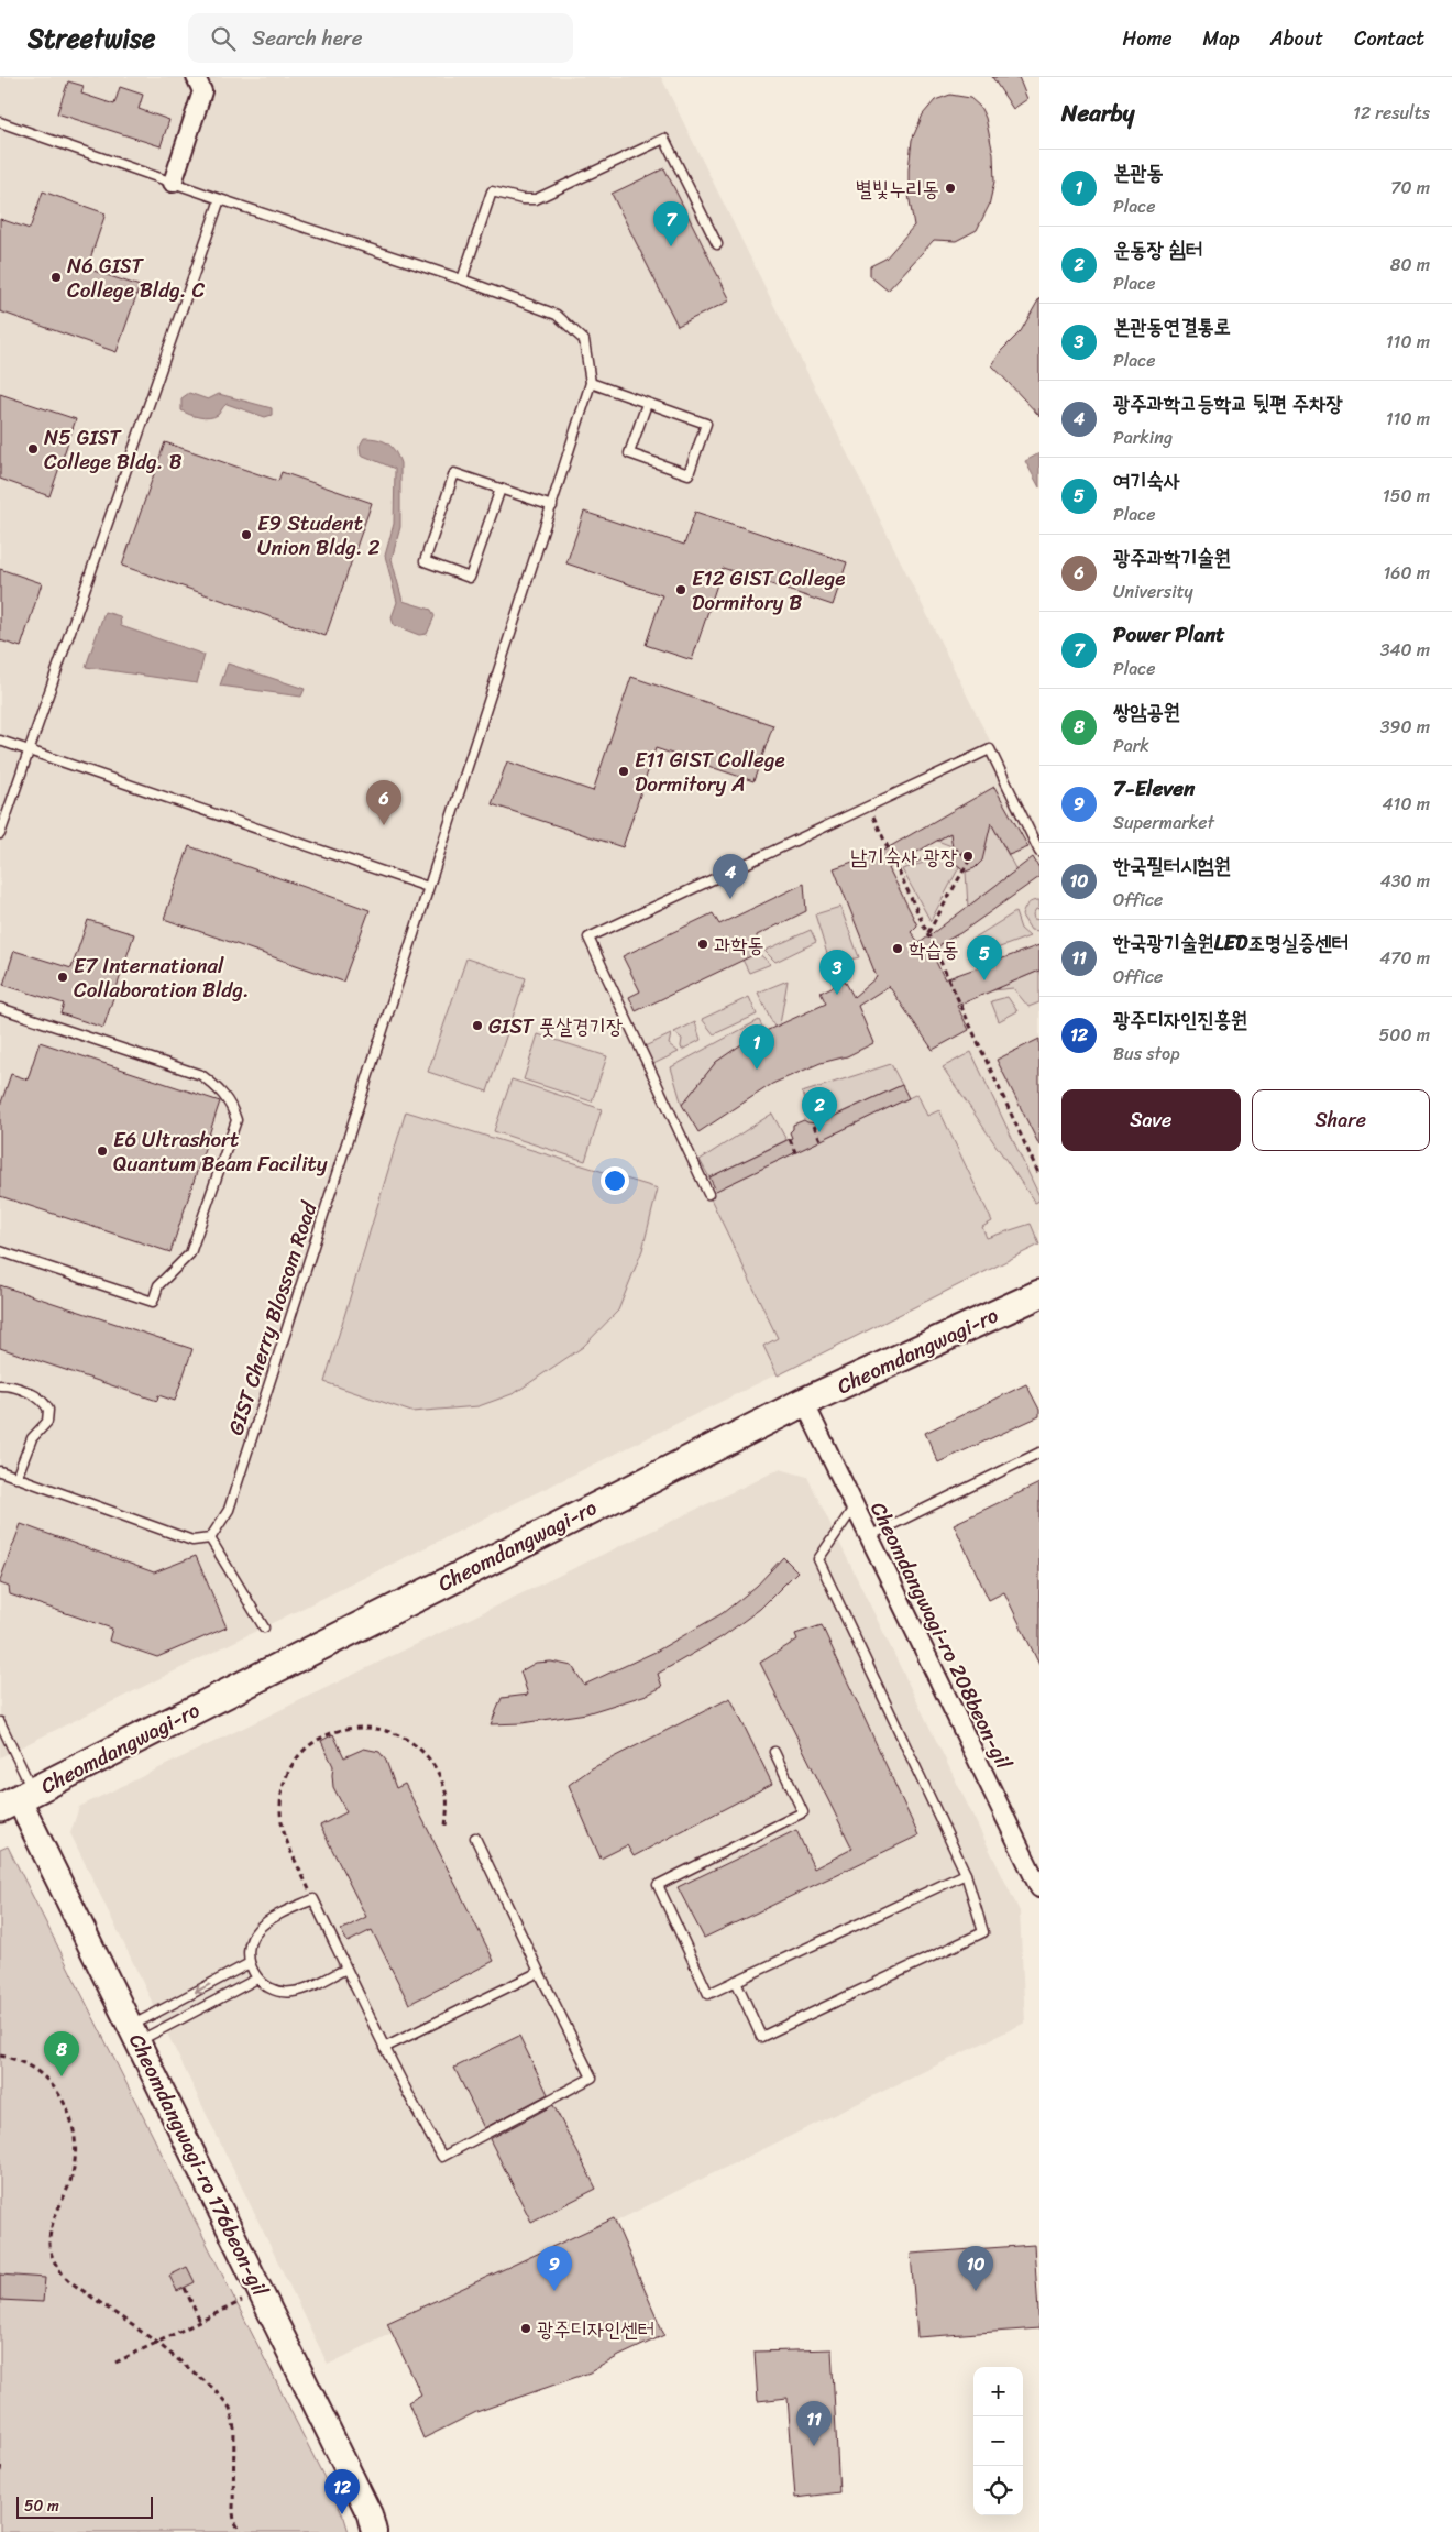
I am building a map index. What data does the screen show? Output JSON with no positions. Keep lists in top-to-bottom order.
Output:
{
  "streets": {
    "main road": ["Cheomdangwagi-ro"],
    "street": ["Cheomdangwagi-ro 208beon-gil", "Cheomdangwagi-ro 176beon-gil"],
    "lane": ["GIST Cherry Blossom Road"]
  },
  "crossings": [
    ["Cheomdangwagi-ro", "Cheomdangwagi-ro 208beon-gil"],
    ["Cheomdangwagi-ro", "Cheomdangwagi-ro 176beon-gil"]
  ],
  "places": [
    "별빛누리동",
    "N6 GIST College Bldg. C",
    "N5 GIST College Bldg. B",
    "E9 Student Union Bldg. 2",
    "E12 GIST College Dormitory B",
    "E11 GIST College Dormitory A",
    "남기숙사 광장",
    "과학동",
    "학습동",
    "E7 International Collaboration Bldg.",
    "GIST 풋살경기장",
    "E6 Ultrashort Quantum Beam Facility",
    "광주디자인센터"
  ],
  "scale_bar": "50 m",
  "page": {
    "header": "Streetwise",
    "search": "Search here",
    "nav": [
      "Home",
      "Map",
      "About",
      "Contact"
    ],
    "heading": ["Nearby", "12 results"],
    "list": [
      {
        "mark": "1",
        "name": "본관동",
        "note": "Place",
        "value": "70 m"
      },
      {
        "mark": "2",
        "name": "운동장 쉼터",
        "note": "Place",
        "value": "80 m"
      },
      {
        "mark": "3",
        "name": "본관동연결통로",
        "note": "Place",
        "value": "110 m"
      },
      {
        "mark": "4",
        "name": "광주과학고등학교 뒷편 주차장",
        "note": "Parking",
        "value": "110 m"
      },
      {
        "mark": "5",
        "name": "여기숙사",
        "note": "Place",
        "value": "150 m"
      },
      {
        "mark": "6",
        "name": "광주과학기술원",
        "note": "University",
        "value": "160 m"
      },
      {
        "mark": "7",
        "name": "Power Plant",
        "note": "Place",
        "value": "340 m"
      },
      {
        "mark": "8",
        "name": "쌍암공원",
        "note": "Park",
        "value": "390 m"
      },
      {
        "mark": "9",
        "name": "7-Eleven",
        "note": "Supermarket",
        "value": "410 m"
      },
      {
        "mark": "10",
        "name": "한국필터시험원",
        "note": "Office",
        "value": "430 m"
      },
      {
        "mark": "11",
        "name": "한국광기술원LED조명실증센터",
        "note": "Office",
        "value": "470 m"
      },
      {
        "mark": "12",
        "name": "광주디자인진흥원",
        "note": "Bus stop",
        "value": "500 m"
      }
    ],
    "pins": [
      "7",
      "6",
      "4",
      "5",
      "3",
      "1",
      "2",
      "8",
      "9",
      "10",
      "11",
      "12"
    ],
    "buttons": ["Save", "Share"],
    "map_buttons": ["+", "−"],
    "scale": "50 m"
  }
}
